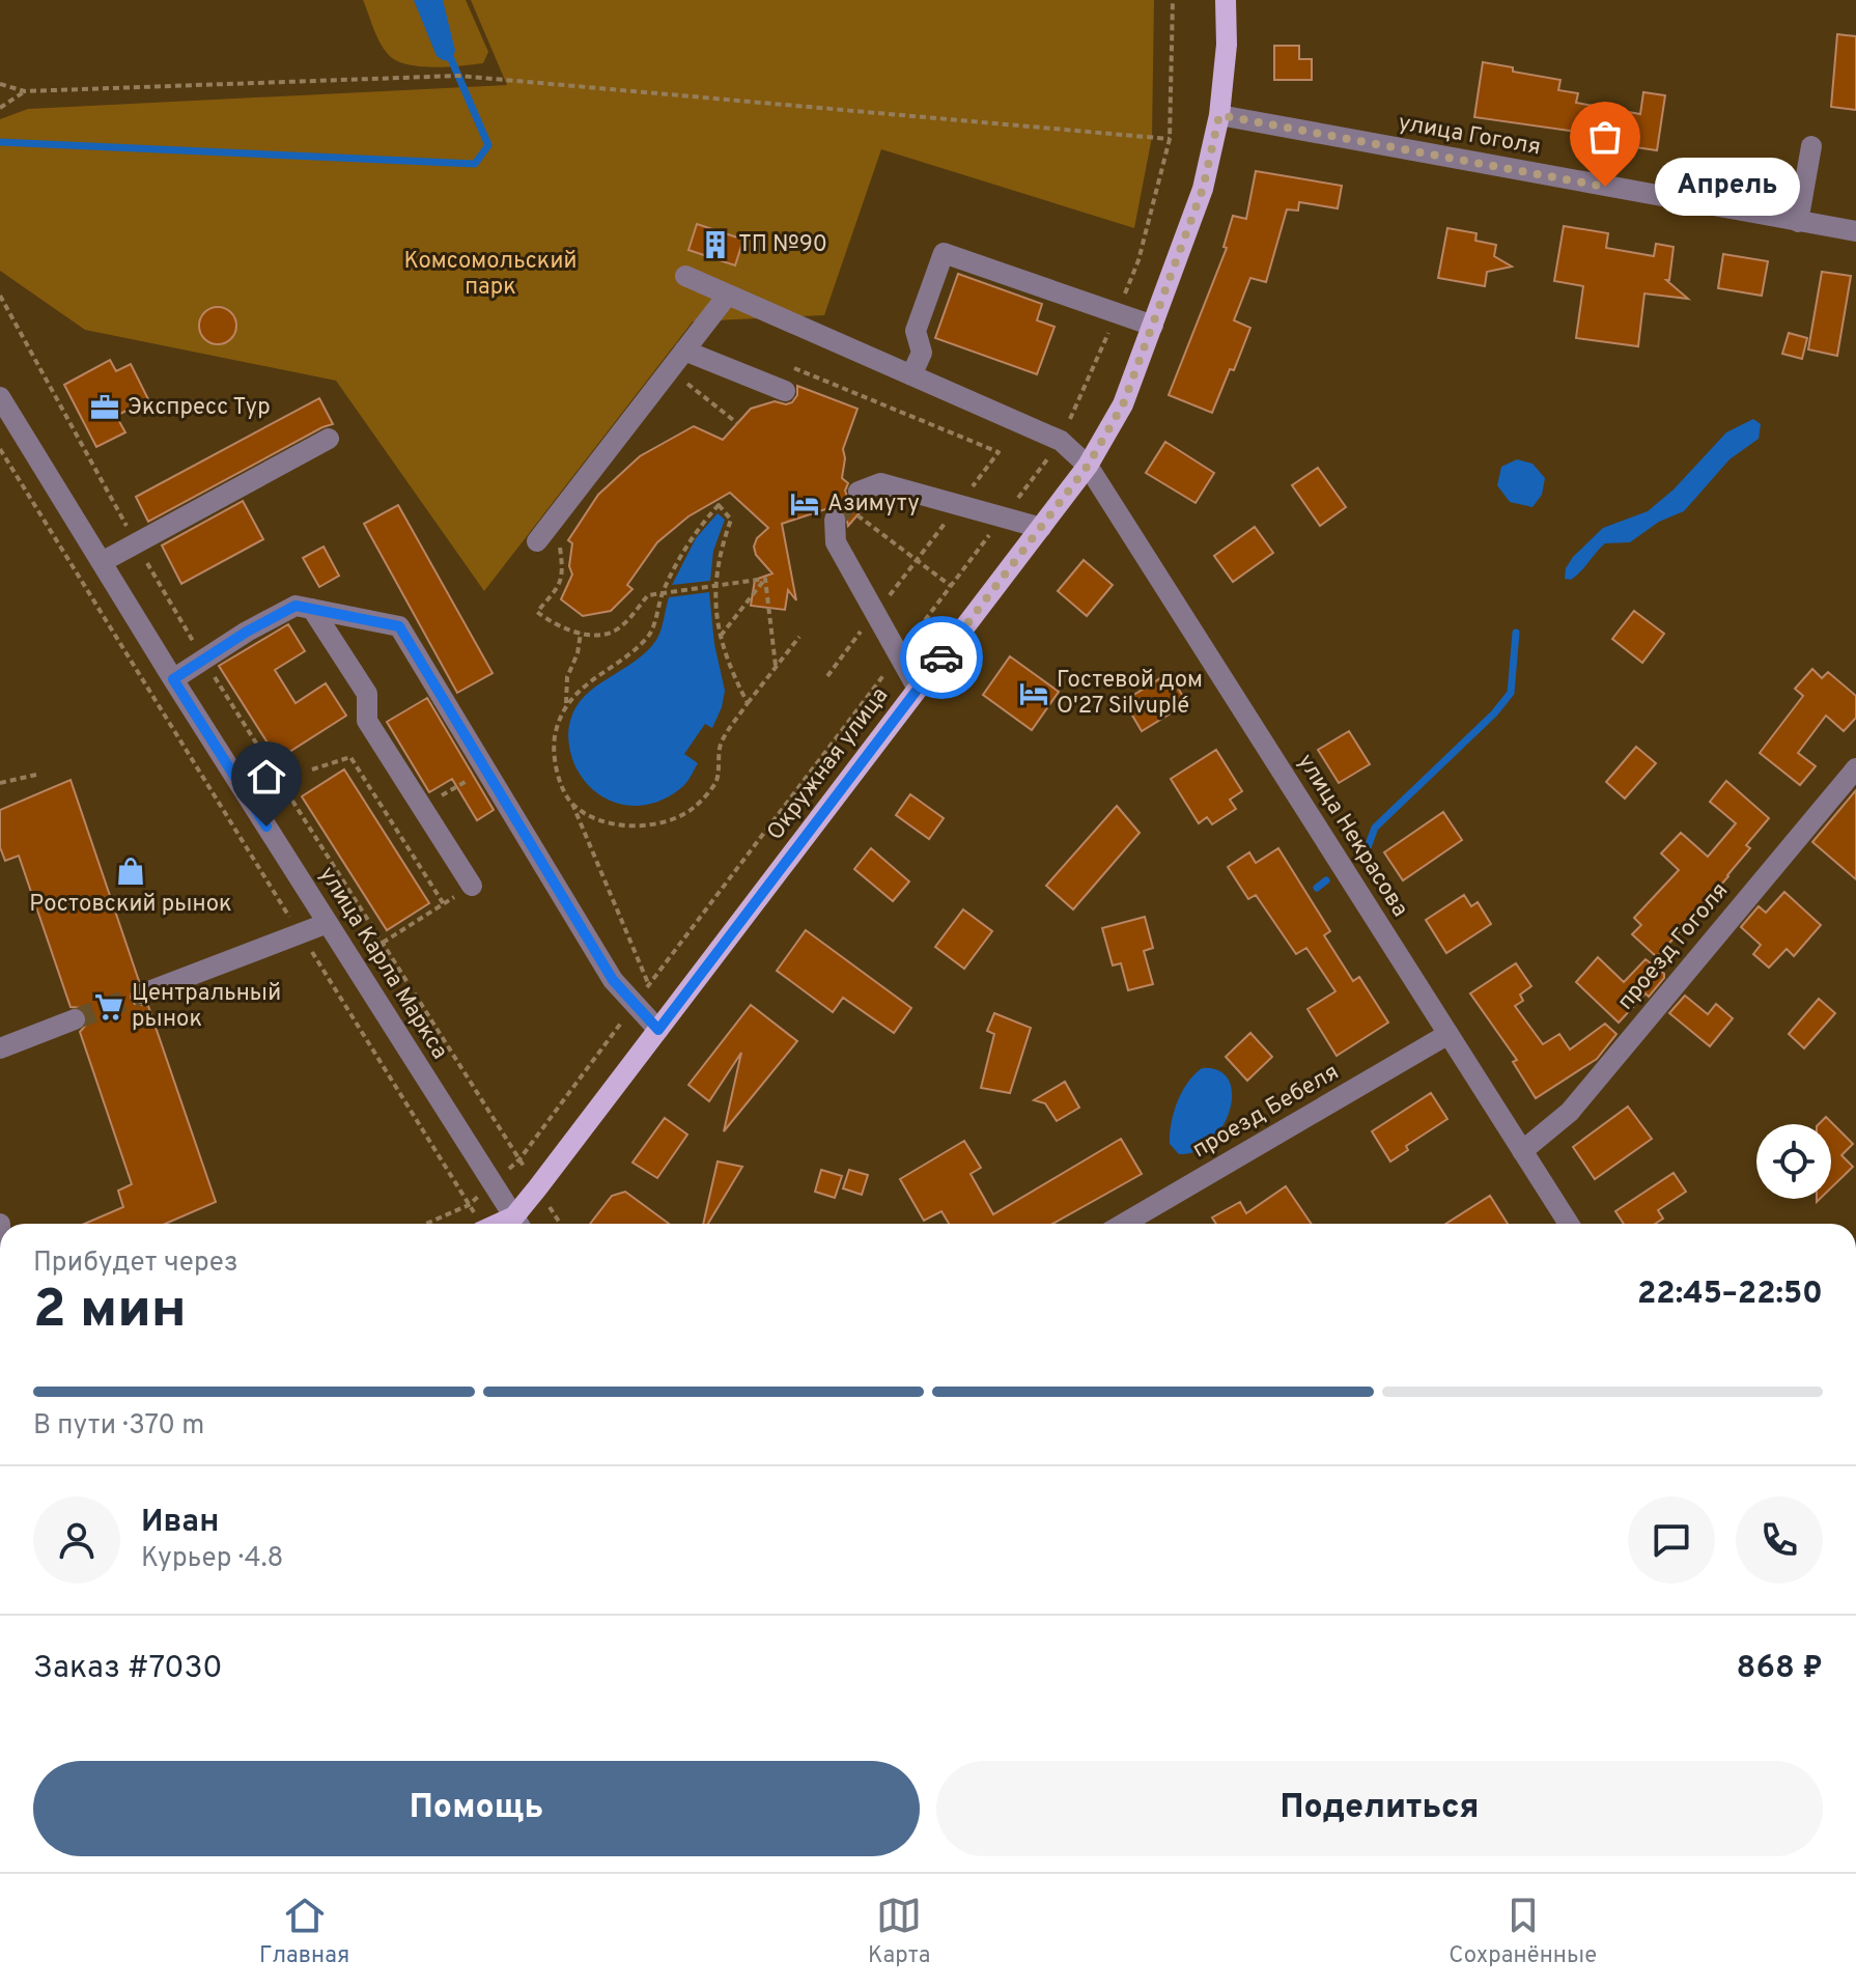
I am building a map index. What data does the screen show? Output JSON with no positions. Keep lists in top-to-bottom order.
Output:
{
  "streets": {
    "main road": ["Окружная улица"],
    "street": [
      "улица Гоголя",
      "улица Некрасова",
      "проезд Гоголя",
      "улица Карла Маркса",
      "проезд Бебеля"
    ]
  },
  "crossings": [
    ["улица Гоголя", "Окружная улица"],
    ["Окружная улица", "улица Некрасова"],
    ["улица Некрасова", "проезд Гоголя"],
    ["улица Некрасова", "проезд Бебеля"]
  ],
  "parks": ["Комсомольский парк"],
  "places": {
    "other": ["Апрель"],
    "building": ["ТП №90"],
    "office": ["Экспресс Тур"],
    "hotel": ["Азимуту", "Гостевой дом O'27 Silvuplé"],
    "shop": ["Ростовский рынок"],
    "supermarket": ["Центральный рынок"]
  },
  "page": {
    "bubble": "Апрель",
    "heading": ["2 мин", "Прибудет через", "22:45–22:50"],
    "panel": [
      "Иван",
      "Курьер · 4.8",
      "Заказ #7030",
      "868 ₽"
    ],
    "bar": "В пути · 370 m",
    "buttons": ["Помощь", "Поделиться"],
    "tabs": ["Главная", "Карта", "Сохранённые"]
  }
}
